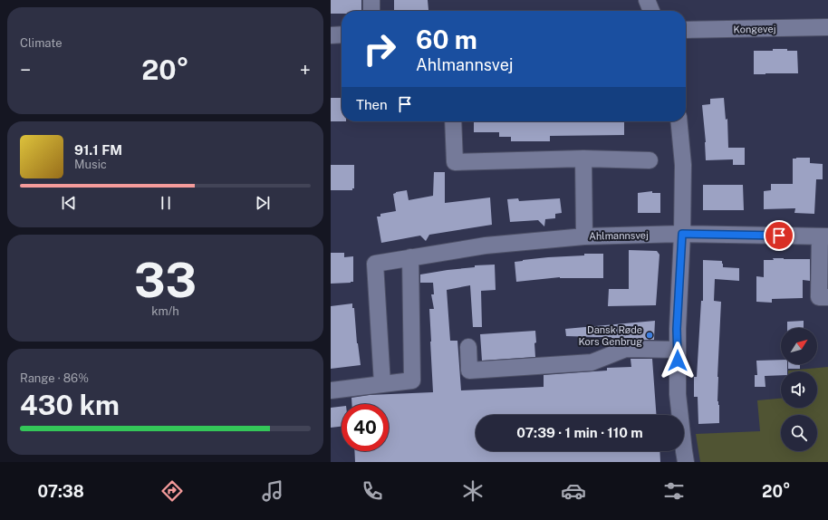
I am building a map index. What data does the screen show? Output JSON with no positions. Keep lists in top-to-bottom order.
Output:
{
  "streets": {
    "street": ["Kongevej", "Ahlmannsvej"]
  },
  "places": ["Dansk Røde Kors Genbrug"],
  "north": "top right",
  "page": {
    "tile": [
      "Climate",
      ["33", "km/h"],
      ["Range · 86%", "430 km"]
    ],
    "turn": ["60 m", "Ahlmannsvej"],
    "heat": ["−", "20°", "+"],
    "then": "Then",
    "song": ["91.1 FM", "Music"],
    "limit": "40",
    "trip": "07:39 · 1 min · 110 m",
    "tabs": ["07:38", "20°"]
  }
}
